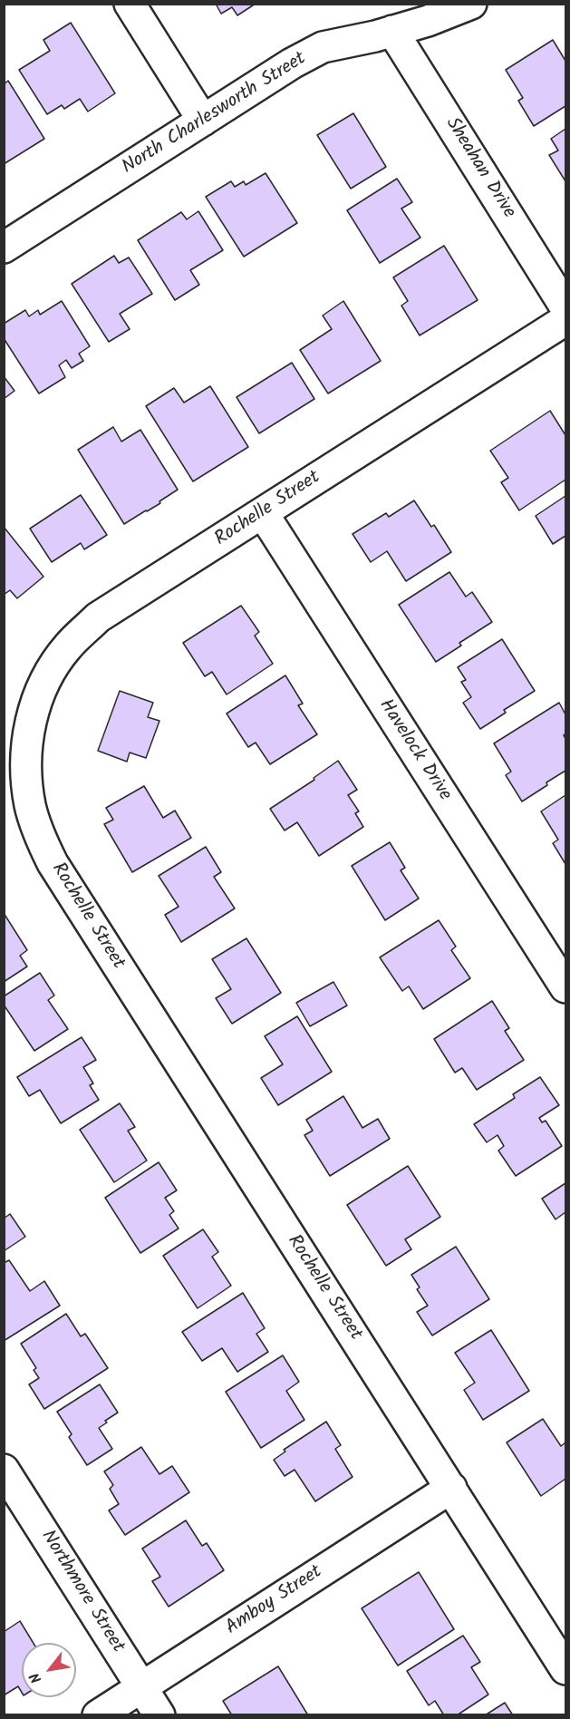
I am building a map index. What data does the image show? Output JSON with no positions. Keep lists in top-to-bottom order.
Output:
{
  "streets": {
    "street": [
      "North Charlesworth Street",
      "Sheahan Drive",
      "Rochelle Street",
      "Havelock Drive",
      "Northmore Street",
      "Amboy Street"
    ]
  },
  "crossings": [
    ["North Charlesworth Street", "Sheahan Drive"],
    ["Rochelle Street", "Havelock Drive"],
    ["Rochelle Street", "Amboy Street"],
    ["Northmore Street", "Amboy Street"]
  ],
  "north": "bottom left"
}
